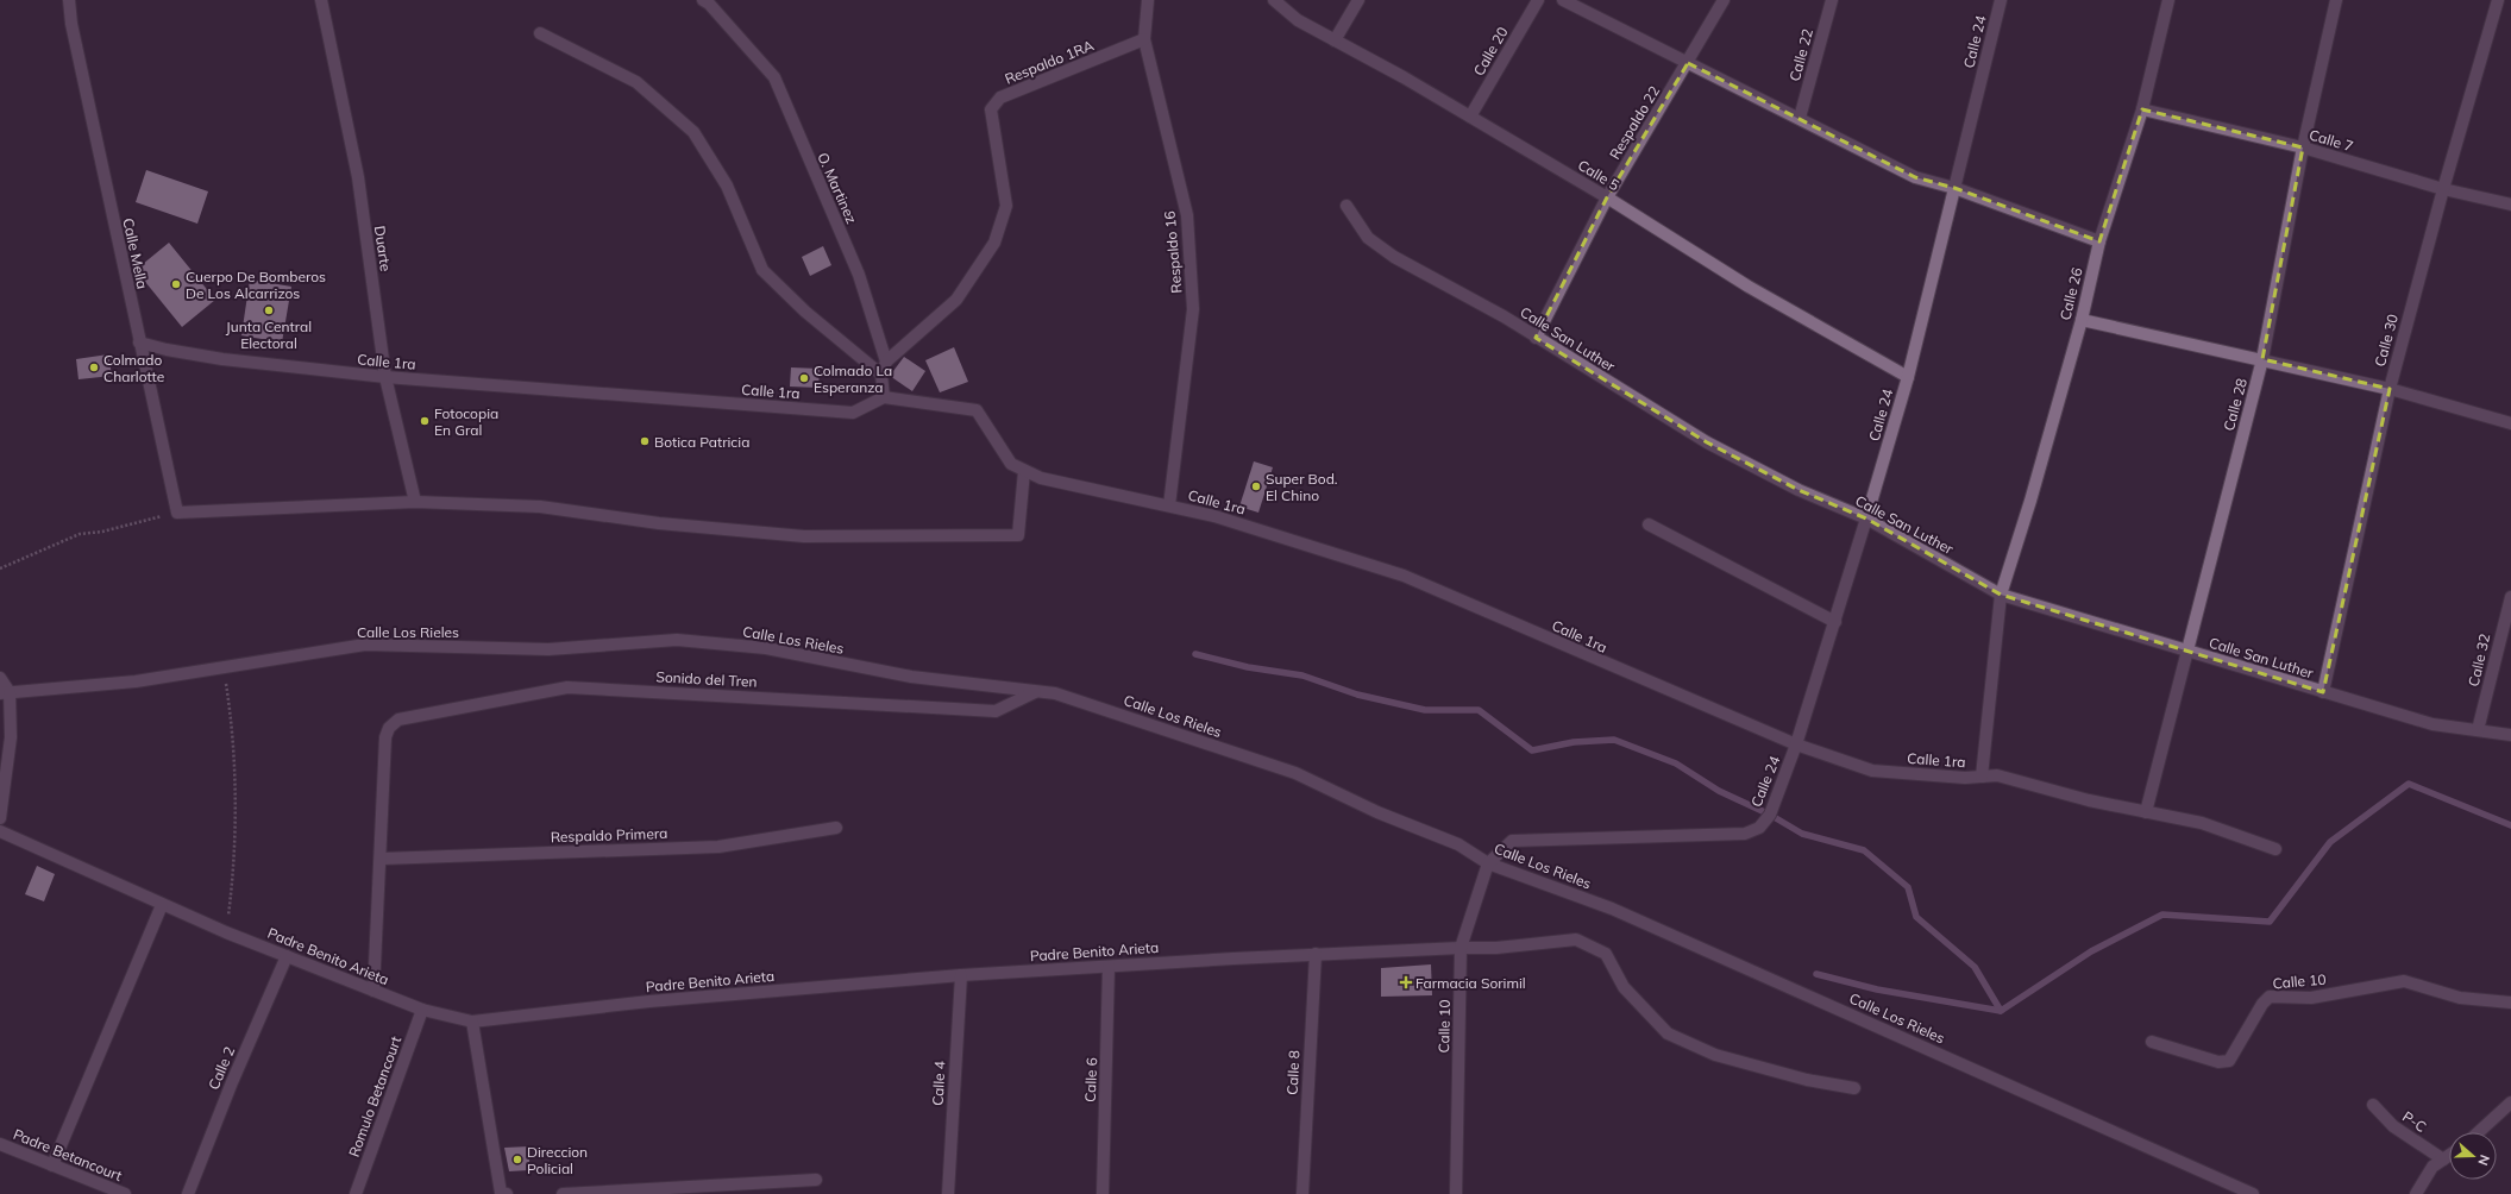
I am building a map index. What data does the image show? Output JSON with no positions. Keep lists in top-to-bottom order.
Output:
{
  "streets": {
    "street": [
      "Calle 24",
      "Calle 20",
      "Calle 22",
      "Respaldo 1RA",
      "Respaldo 22",
      "Calle 7",
      "Calle 5",
      "O. Martinez",
      "Duarte",
      "Respaldo 16",
      "Calle Mella",
      "Calle 26",
      "Calle San Luther",
      "Calle 30",
      "Calle 1ra",
      "Calle 28",
      "Calle Los Rieles",
      "Calle 32",
      "Sonido del Tren",
      "Respaldo Primera",
      "Padre Benito Arieta",
      "Calle 10",
      "Calle 2",
      "Calle 8",
      "Calle 6",
      "Calle 4",
      "Romulo Betancourt",
      "P-C",
      "Padre Betancourt"
    ]
  },
  "crossings": [
    ["Calle 24", "Calle 5"],
    ["Calle 24", "Calle San Luther"],
    ["Calle 24", "Calle 1ra"],
    ["Calle 24", "Calle Los Rieles"],
    ["Calle 24", "Calle 10"],
    ["Calle 20", "Calle 5"],
    ["Respaldo 1RA", "O. Martinez"],
    ["Respaldo 1RA", "Respaldo 16"],
    ["Respaldo 1RA", "Calle 1ra"],
    ["Respaldo 22", "Calle 5"],
    ["Respaldo 22", "Calle San Luther"],
    ["Calle 7", "Calle 26"],
    ["Calle 7", "Calle 30"],
    ["Calle 7", "Calle 28"],
    ["Duarte", "Calle 1ra"],
    ["Respaldo 16", "Calle 1ra"],
    ["Calle Mella", "Calle 1ra"],
    ["Calle 26", "Calle San Luther"],
    ["Calle 26", "Calle 1ra"],
    ["Calle San Luther", "Calle 30"],
    ["Calle San Luther", "Calle 28"],
    ["Calle San Luther", "Calle 32"],
    ["Calle 1ra", "Calle 28"],
    ["Calle Los Rieles", "Sonido del Tren"],
    ["Calle Los Rieles", "Calle 10"],
    ["Sonido del Tren", "Respaldo Primera"],
    ["Padre Benito Arieta", "Calle 10"],
    ["Padre Benito Arieta", "Calle 2"],
    ["Padre Benito Arieta", "Calle 8"],
    ["Padre Benito Arieta", "Calle 6"],
    ["Padre Benito Arieta", "Calle 4"],
    ["Padre Benito Arieta", "Romulo Betancourt"]
  ],
  "places": {
    "other": [
      "Cuerpo De Bomberos De Los Alcarrizos",
      "Junta Central Electoral",
      "Colmado Charlotte",
      "Colmado La Esperanza",
      "Fotocopia En Gral",
      "Botica Patricia",
      "Super Bod. El Chino",
      "Direccion Policial"
    ],
    "health": ["Farmacia Sorimil"]
  },
  "north": "right"
}
